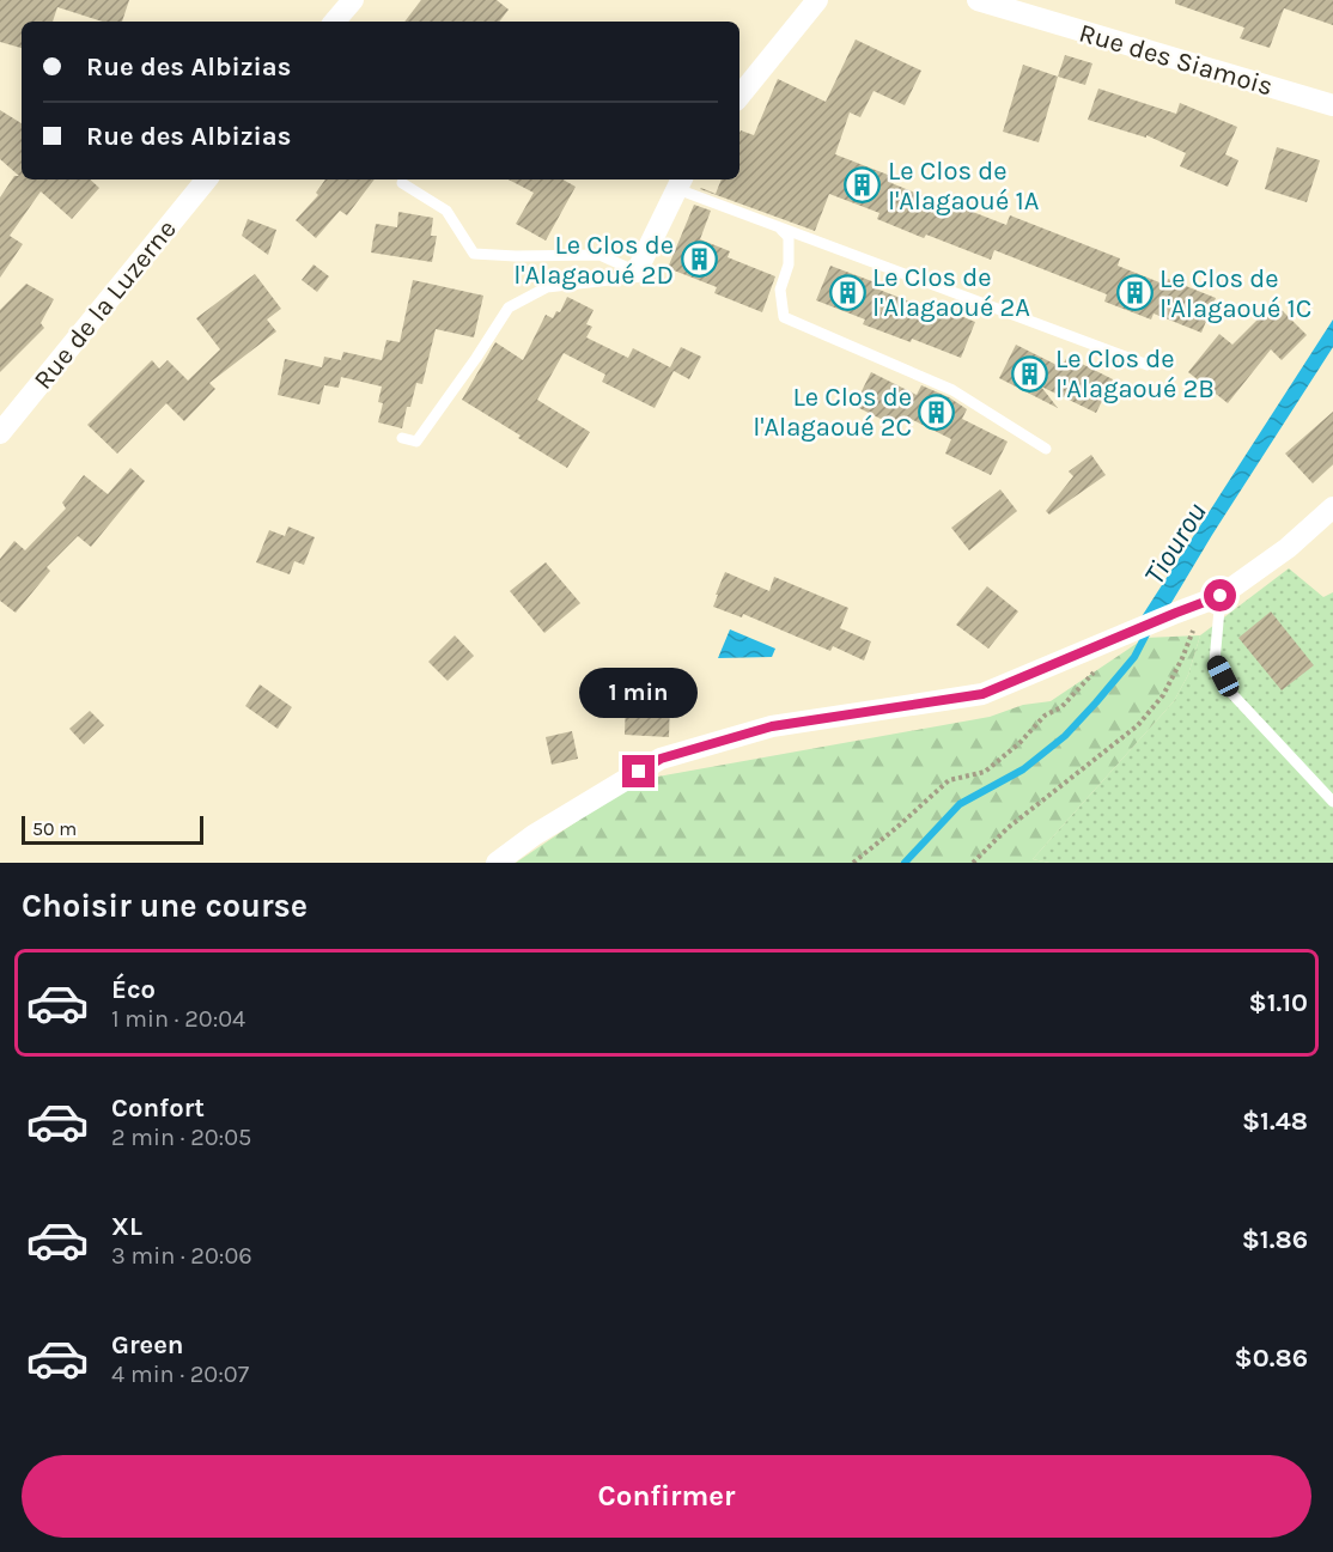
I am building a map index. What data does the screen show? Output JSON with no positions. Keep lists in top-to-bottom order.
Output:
{
  "streets": {
    "street": ["Rue des Siamois", "Rue de la Luzerne"]
  },
  "water": ["Tiourou"],
  "places": {
    "building": [
      "Le Clos de l'Alagaoué 1A",
      "Le Clos de l'Alagaoué 2D",
      "Le Clos de l'Alagaoué 2A",
      "Le Clos de l'Alagaoué 1C",
      "Le Clos de l'Alagaoué 2B",
      "Le Clos de l'Alagaoué 2C"
    ]
  },
  "scale_bar": "50 m",
  "page": {
    "banner": ["Rue des Albizias", "Rue des Albizias"],
    "bubble": "1 min",
    "scale": "50 m",
    "heading": "Choisir une course",
    "list": [
      {
        "name": "Éco",
        "note": "1 min · 20:04",
        "value": "$1.10"
      },
      {
        "name": "Confort",
        "note": "2 min · 20:05",
        "value": "$1.48"
      },
      {
        "name": "XL",
        "note": "3 min · 20:06",
        "value": "$1.86"
      },
      {
        "name": "Green",
        "note": "4 min · 20:07",
        "value": "$0.86"
      }
    ],
    "buttons": "Confirmer"
  }
}
